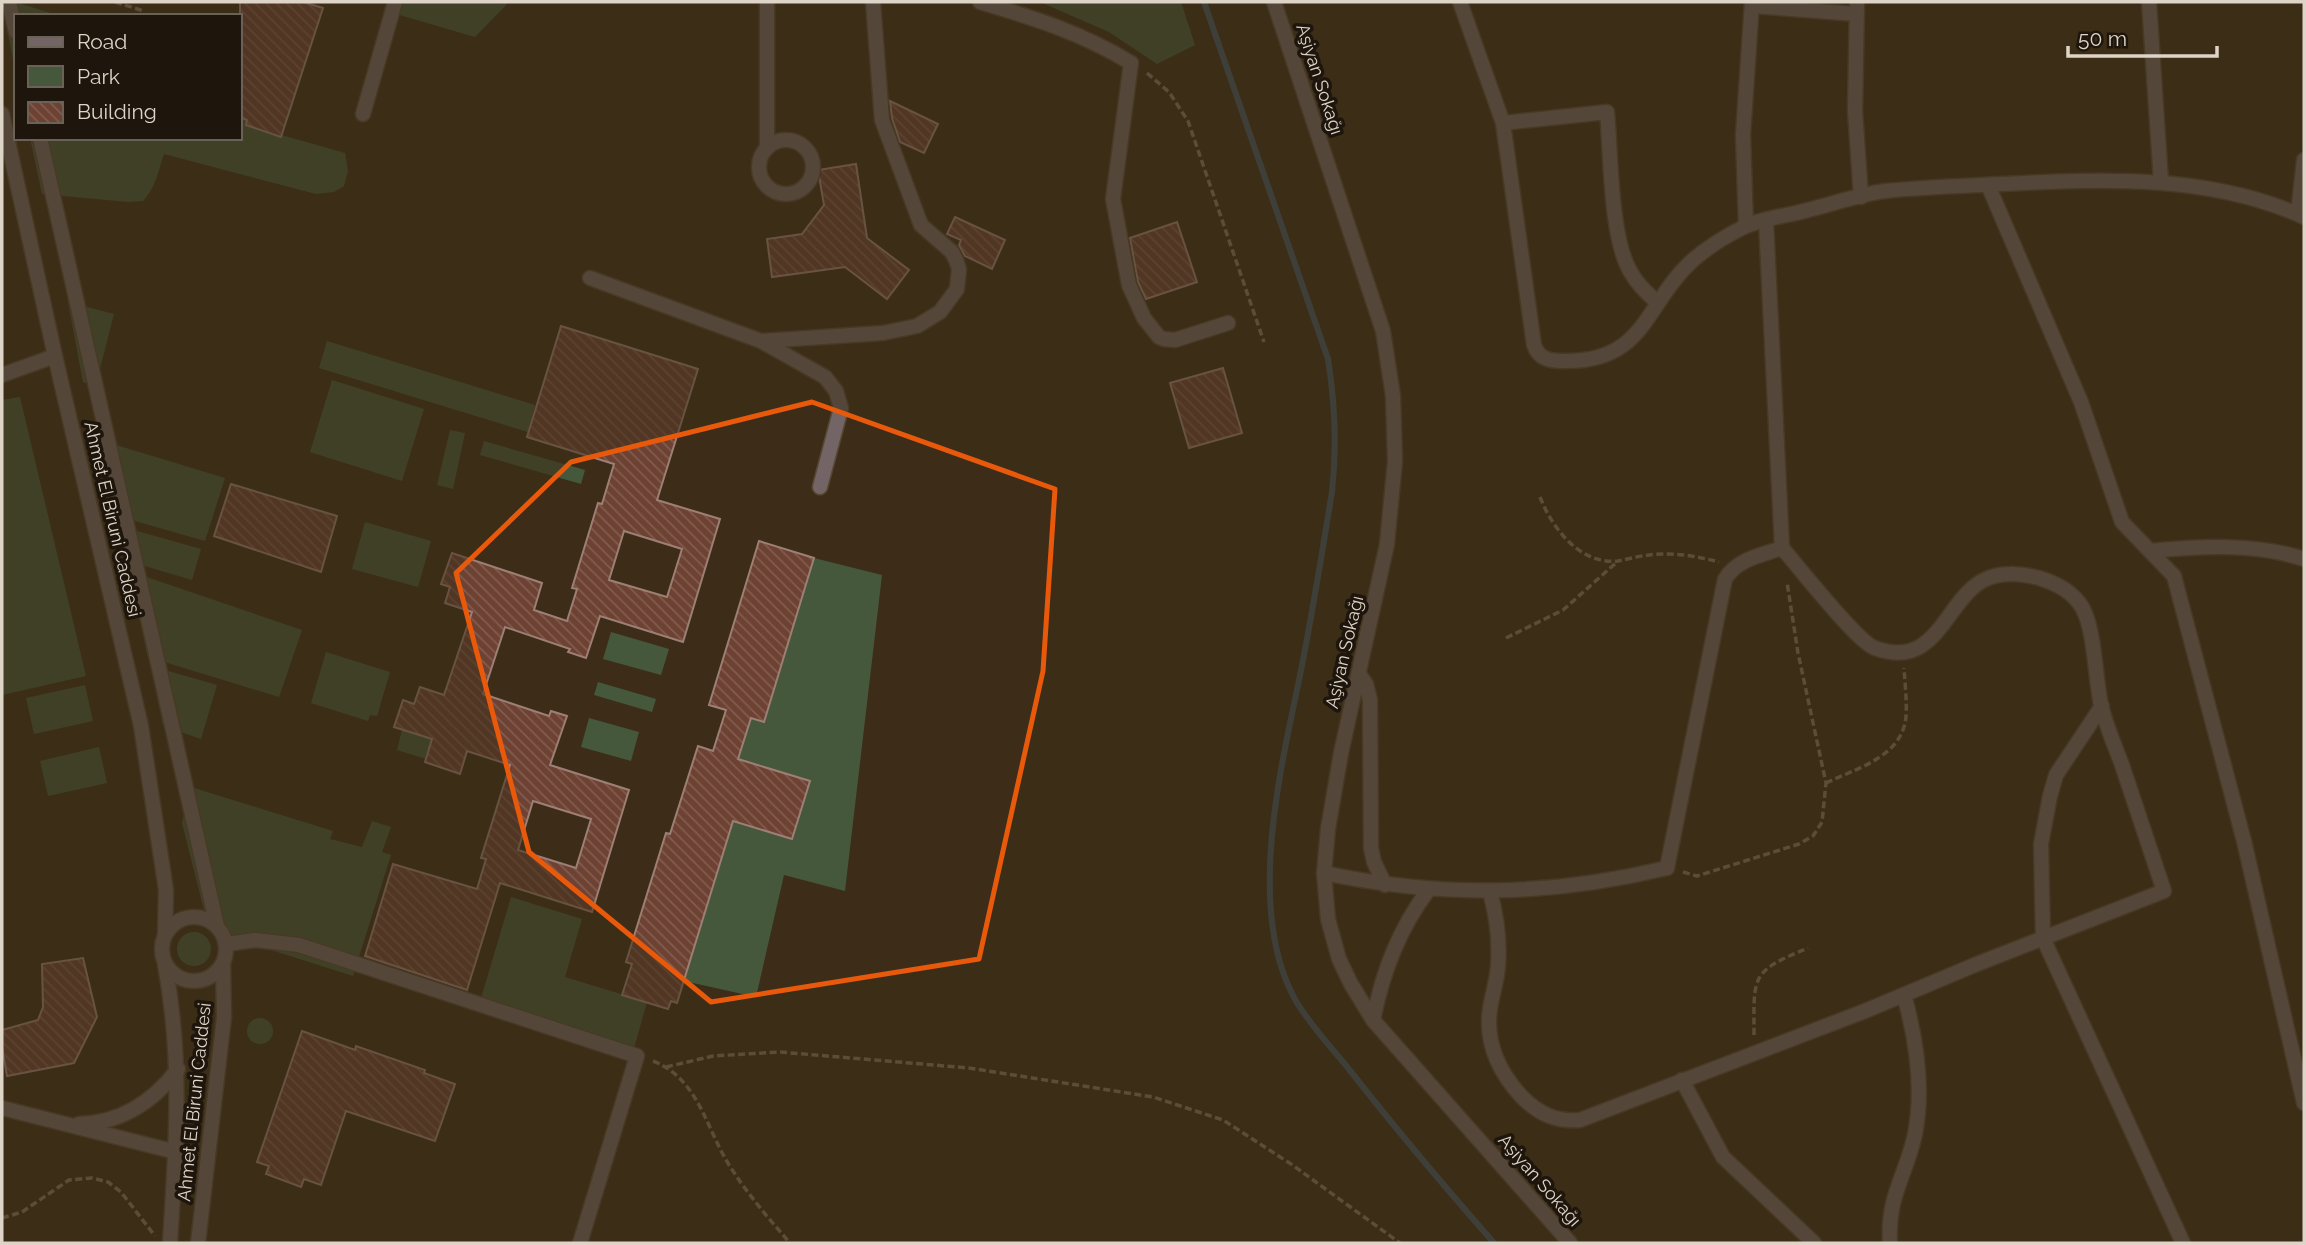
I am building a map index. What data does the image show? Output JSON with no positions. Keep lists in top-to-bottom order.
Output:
{
  "streets": {
    "street": ["Aşiyan Sokağı", "Ahmet El Biruni Caddesi"]
  },
  "legend": ["Road", "Park", "Building"],
  "scale_bar": "50 m"
}
